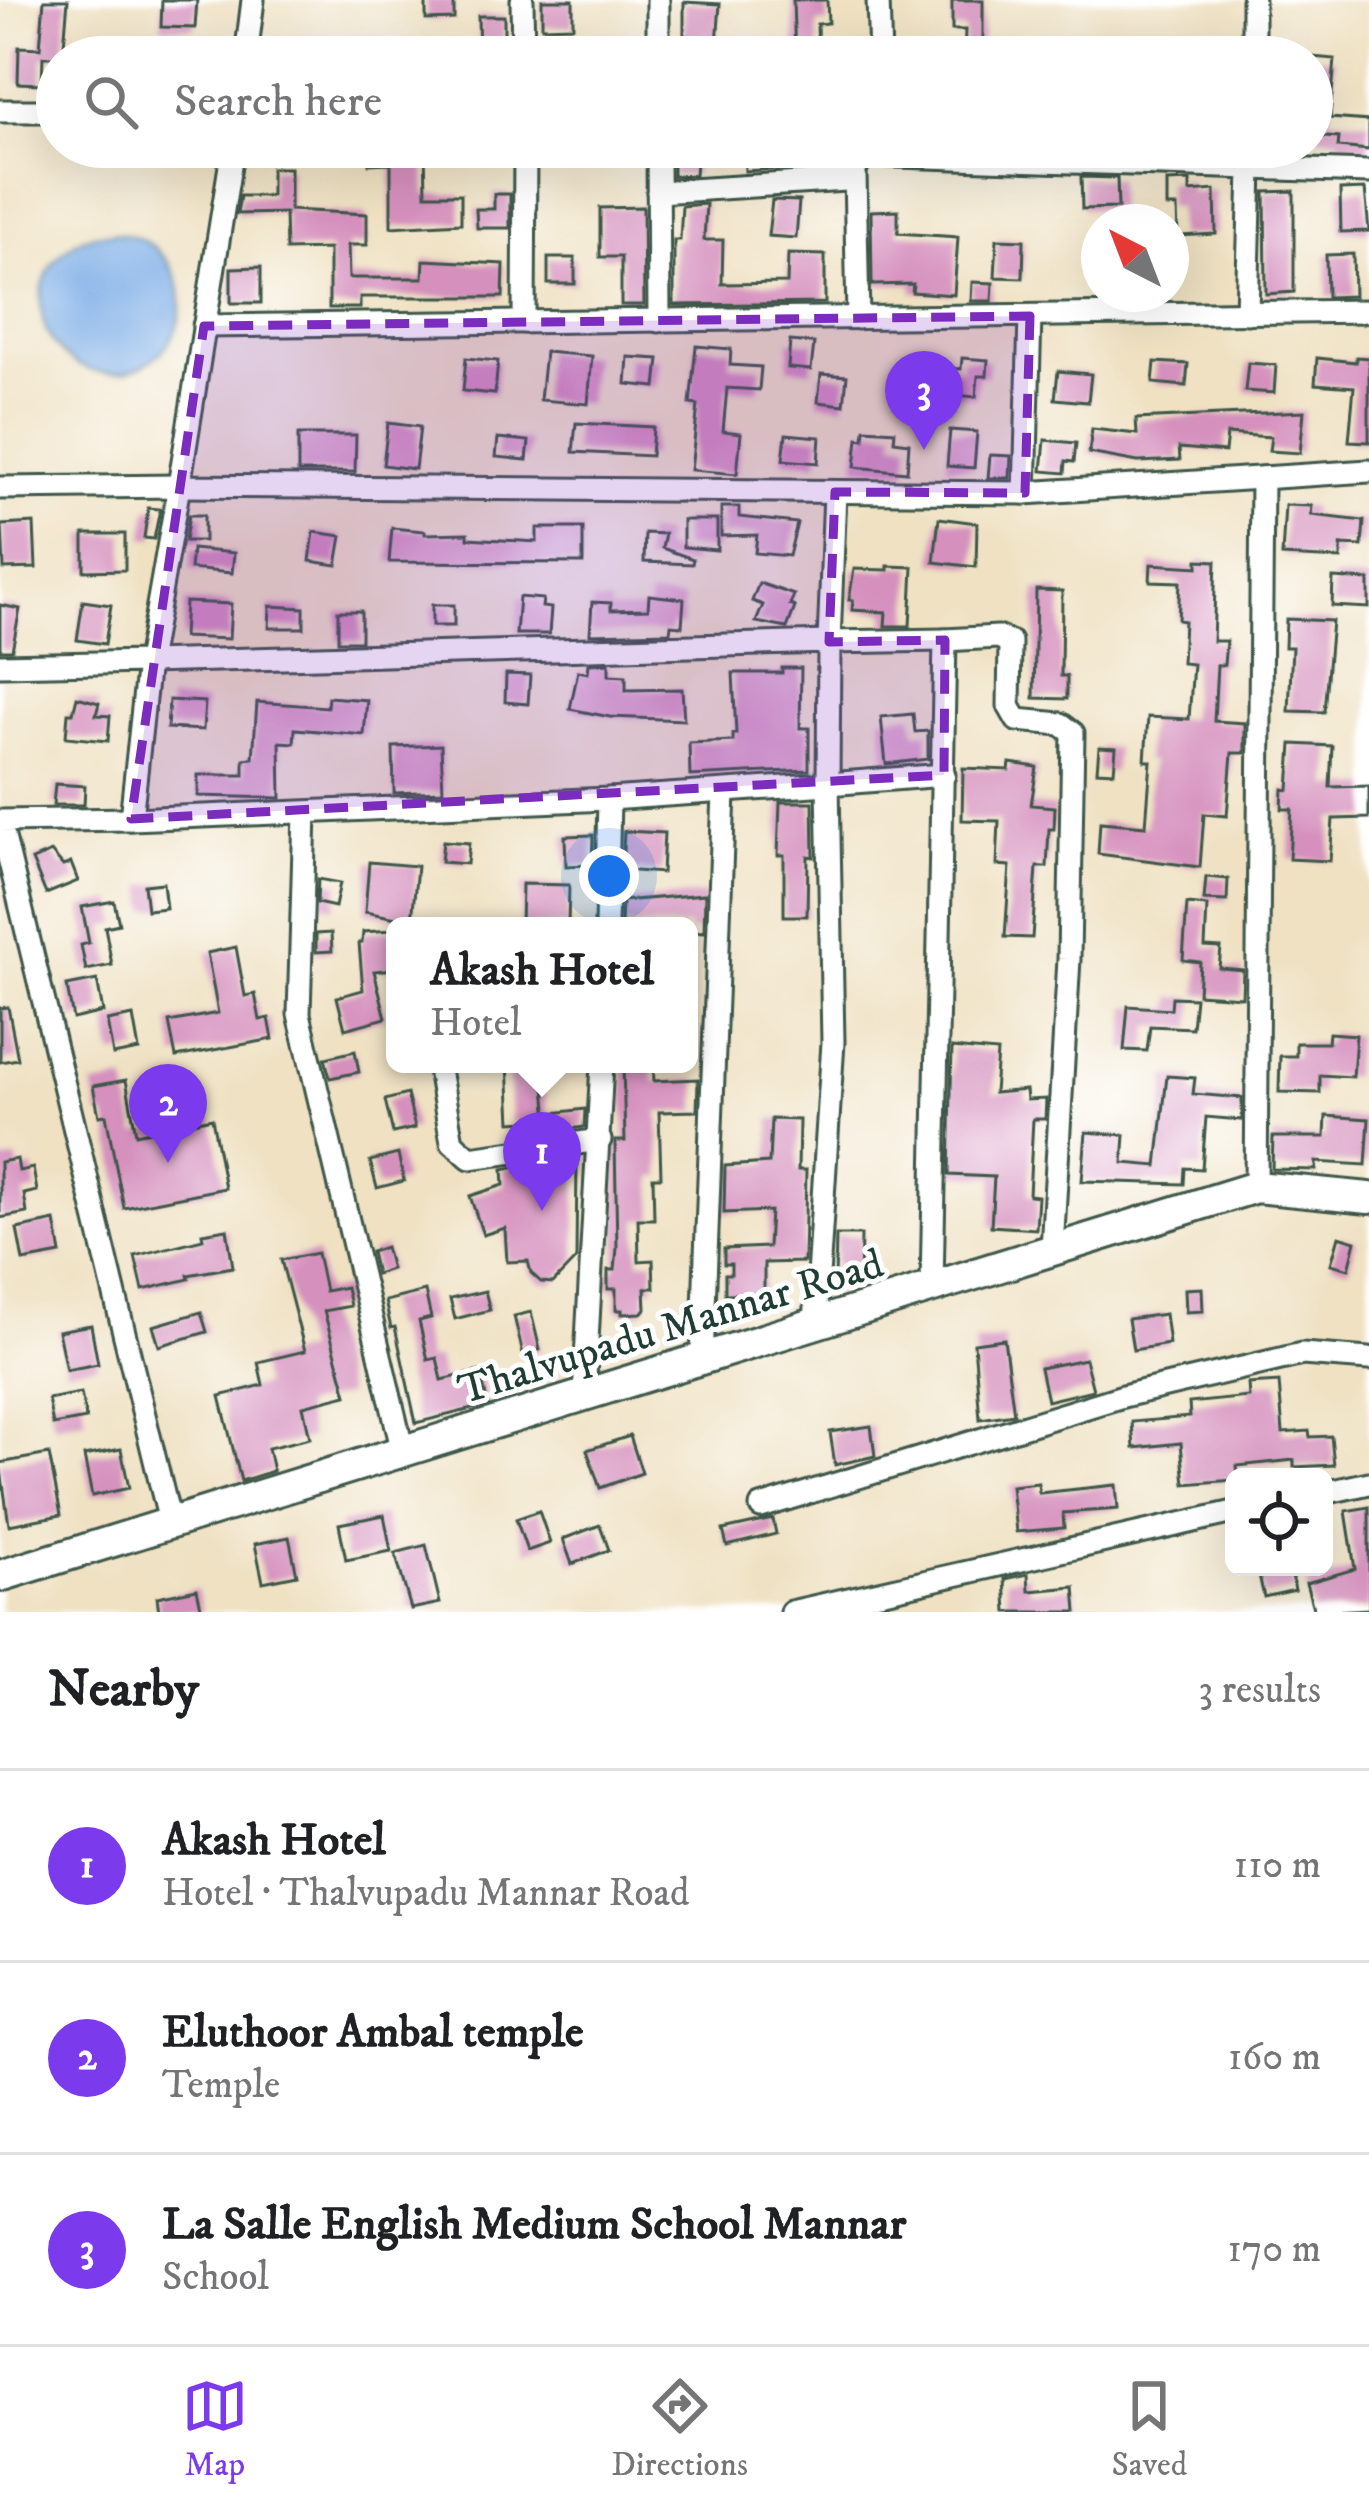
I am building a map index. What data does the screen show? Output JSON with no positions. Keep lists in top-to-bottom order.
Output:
{
  "streets": {
    "street": ["Thalvupadu Mannar Road"]
  },
  "north": "top left",
  "page": {
    "search": "Search here",
    "pins": ["3", "2", "1"],
    "popup": ["Akash Hotel", "Hotel"],
    "heading": ["Nearby", "3 results"],
    "list": [
      {
        "mark": "1",
        "name": "Akash Hotel",
        "note": "Hotel · Thalvupadu Mannar Road",
        "value": "110 m"
      },
      {
        "mark": "2",
        "name": "Eluthoor Ambal temple",
        "note": "Temple",
        "value": "160 m"
      },
      {
        "mark": "3",
        "name": "La Salle English Medium School Mannar",
        "note": "School",
        "value": "170 m"
      }
    ],
    "nav": ["Map", "Directions", "Saved"]
  }
}
